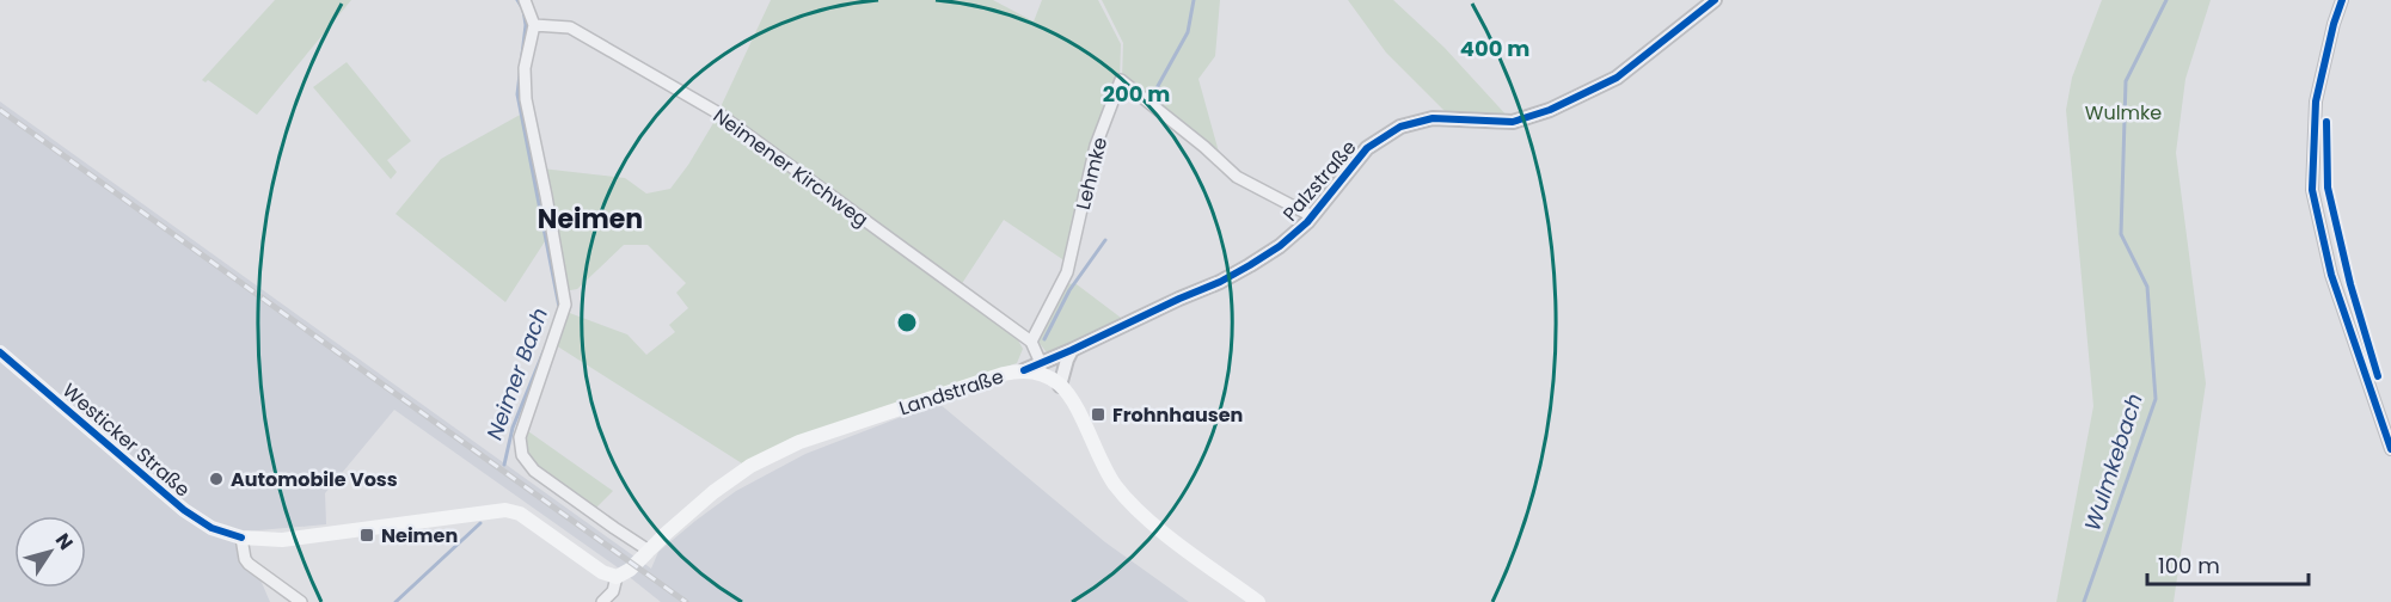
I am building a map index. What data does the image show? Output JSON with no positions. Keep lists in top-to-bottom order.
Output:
{
  "streets": {
    "main road": ["Landstraße", "Westicker Straße"],
    "street": ["Neimener Kirchweg", "Lehmke", "Palzstraße"]
  },
  "crossings": [
    ["Neimener Kirchweg", "Lehmke"],
    ["Lehmke", "Palzstraße"],
    ["Palzstraße", "Landstraße"],
    ["Landstraße", "Westicker Straße"]
  ],
  "districts": ["Neimen"],
  "water": ["Neimer Bach", "Wulmkebach"],
  "parks": ["Wulmke"],
  "places": {
    "transit": ["Frohnhausen", "Neimen"],
    "other": ["Automobile Voss"]
  },
  "scale_bar": "100 m",
  "north": "top right",
  "rings": ["400 m", "200 m"]
}
